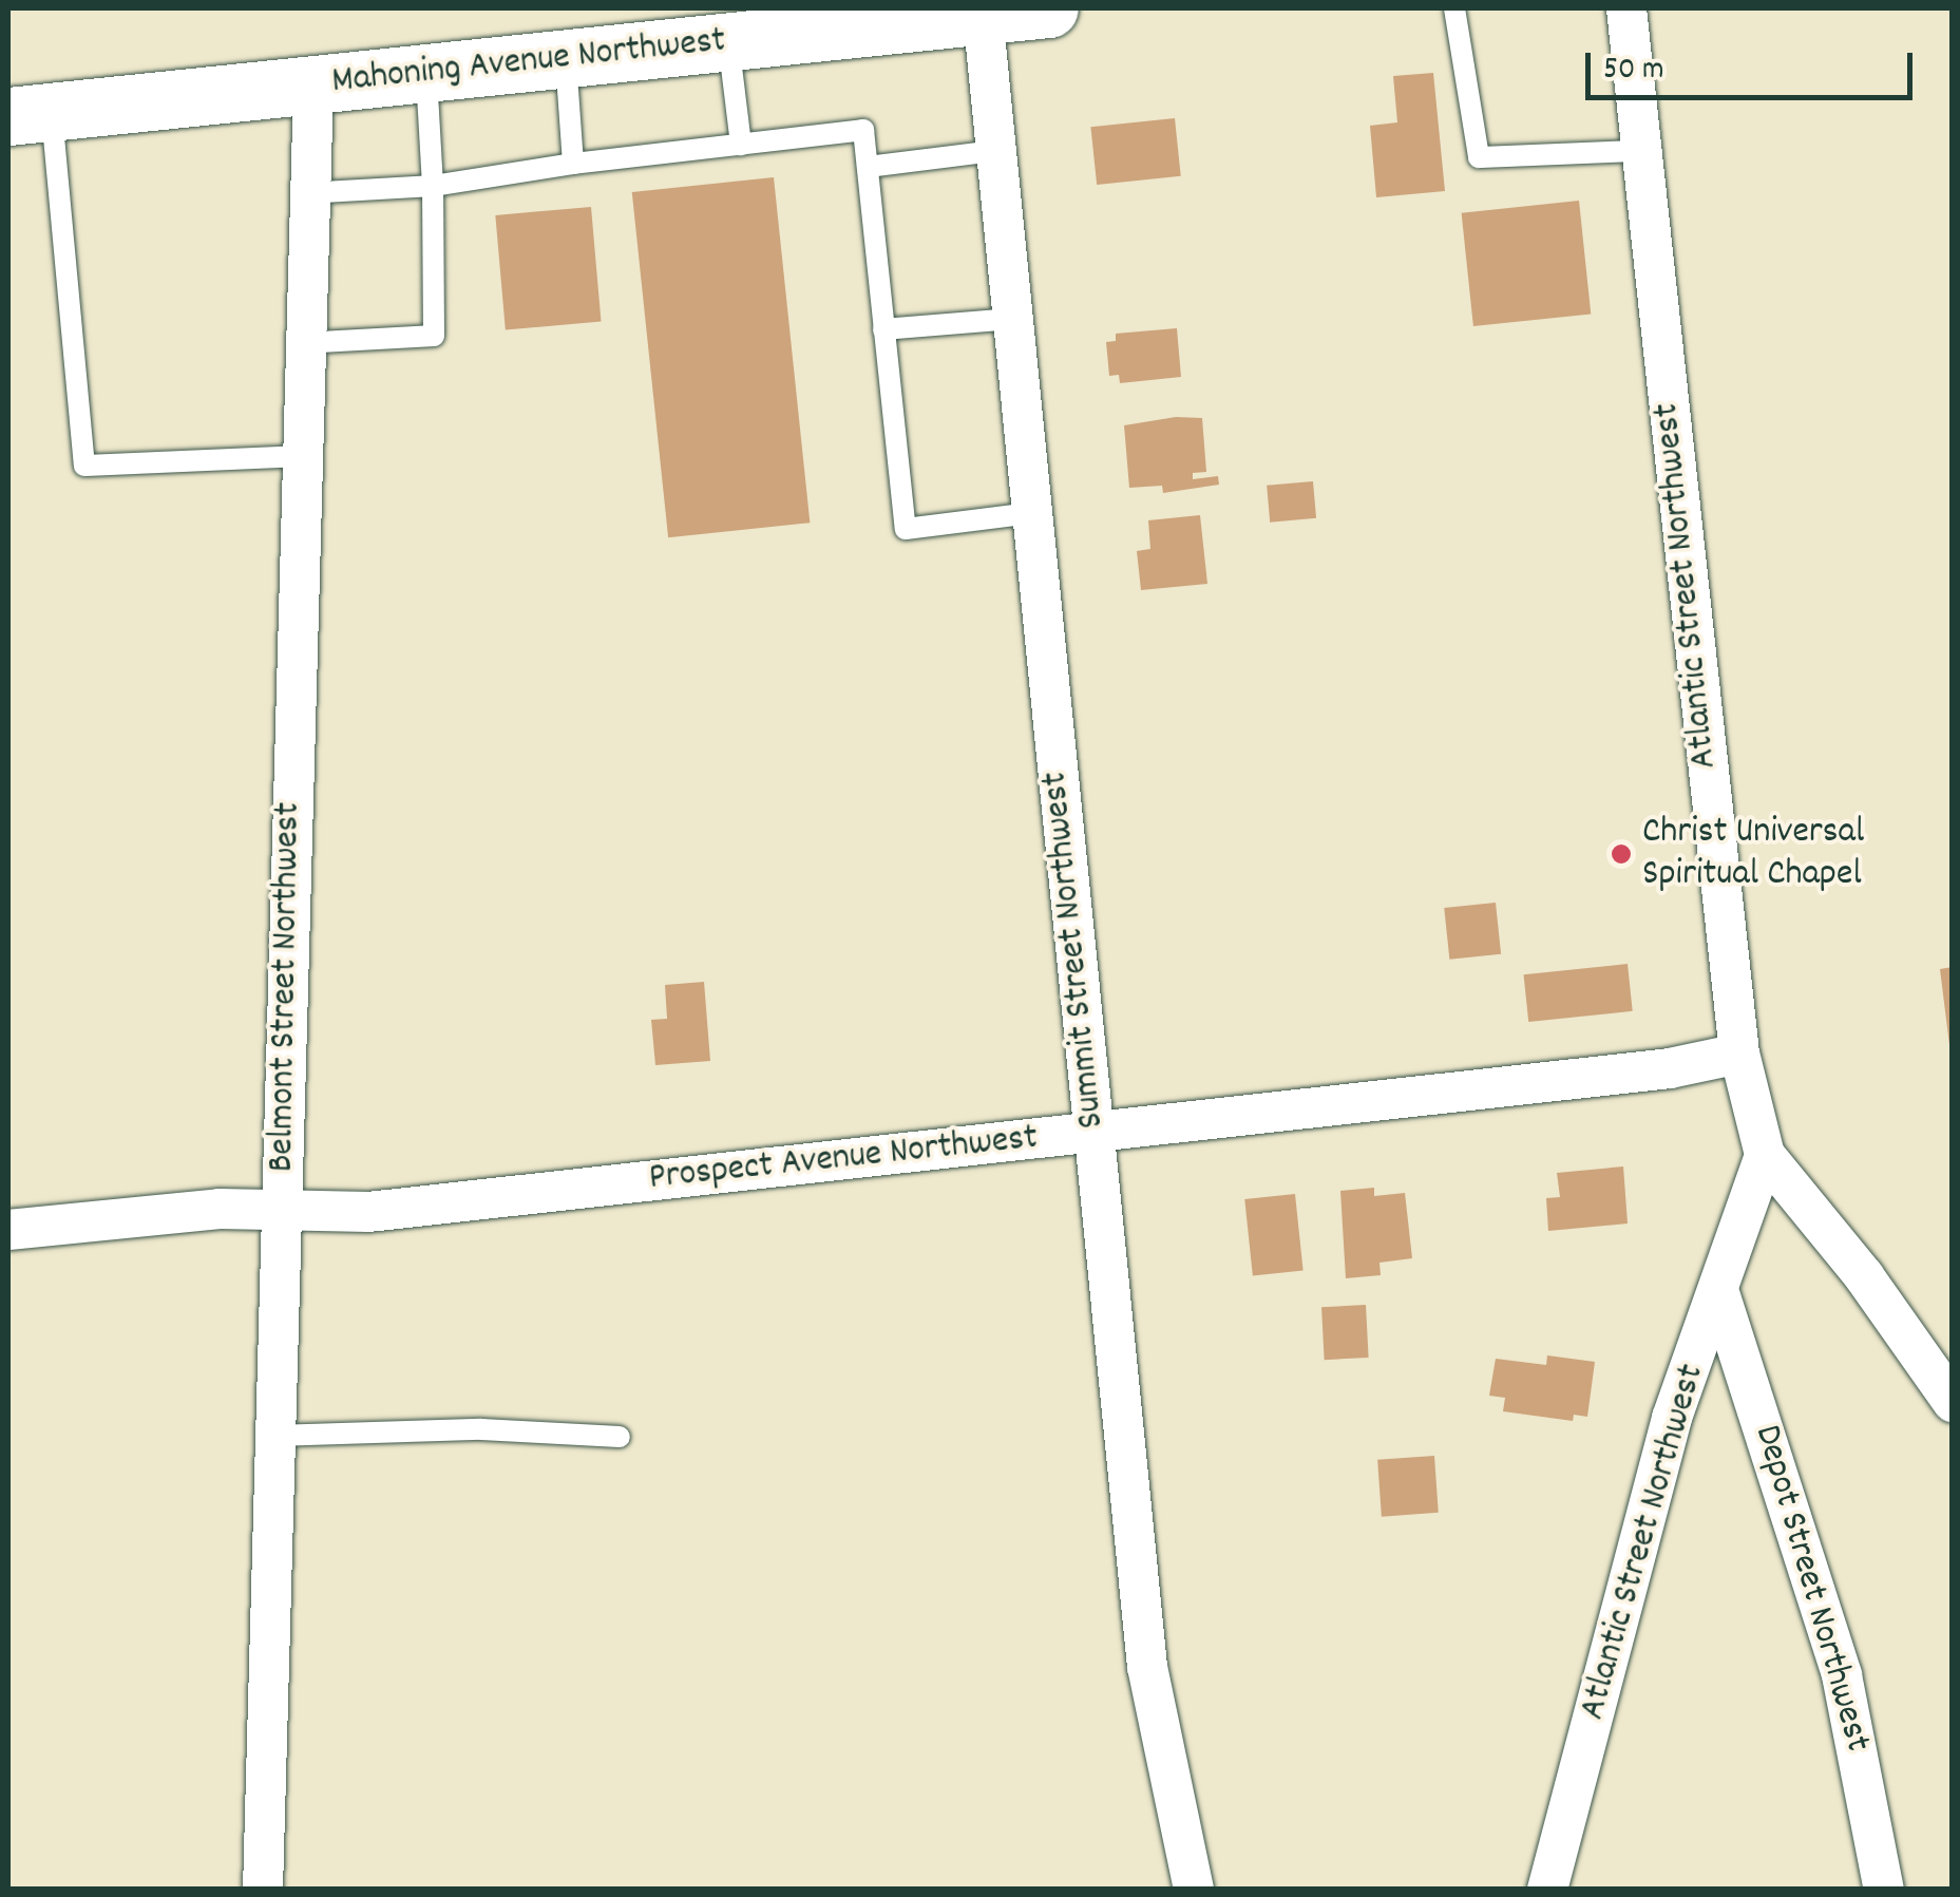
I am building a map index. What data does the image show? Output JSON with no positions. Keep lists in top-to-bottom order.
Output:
{
  "streets": {
    "main road": ["Mahoning Avenue Northwest"],
    "street": [
      "Atlantic Street Northwest",
      "Summit Street Northwest",
      "Belmont Street Northwest",
      "Prospect Avenue Northwest",
      "Depot Street Northwest"
    ]
  },
  "crossings": [
    ["Mahoning Avenue Northwest", "Summit Street Northwest"],
    ["Mahoning Avenue Northwest", "Belmont Street Northwest"],
    ["Atlantic Street Northwest", "Prospect Avenue Northwest"],
    ["Atlantic Street Northwest", "Depot Street Northwest"],
    ["Summit Street Northwest", "Prospect Avenue Northwest"],
    ["Belmont Street Northwest", "Prospect Avenue Northwest"]
  ],
  "places": ["Christ Universal Spiritual Chapel"],
  "scale_bar": "50 m"
}
